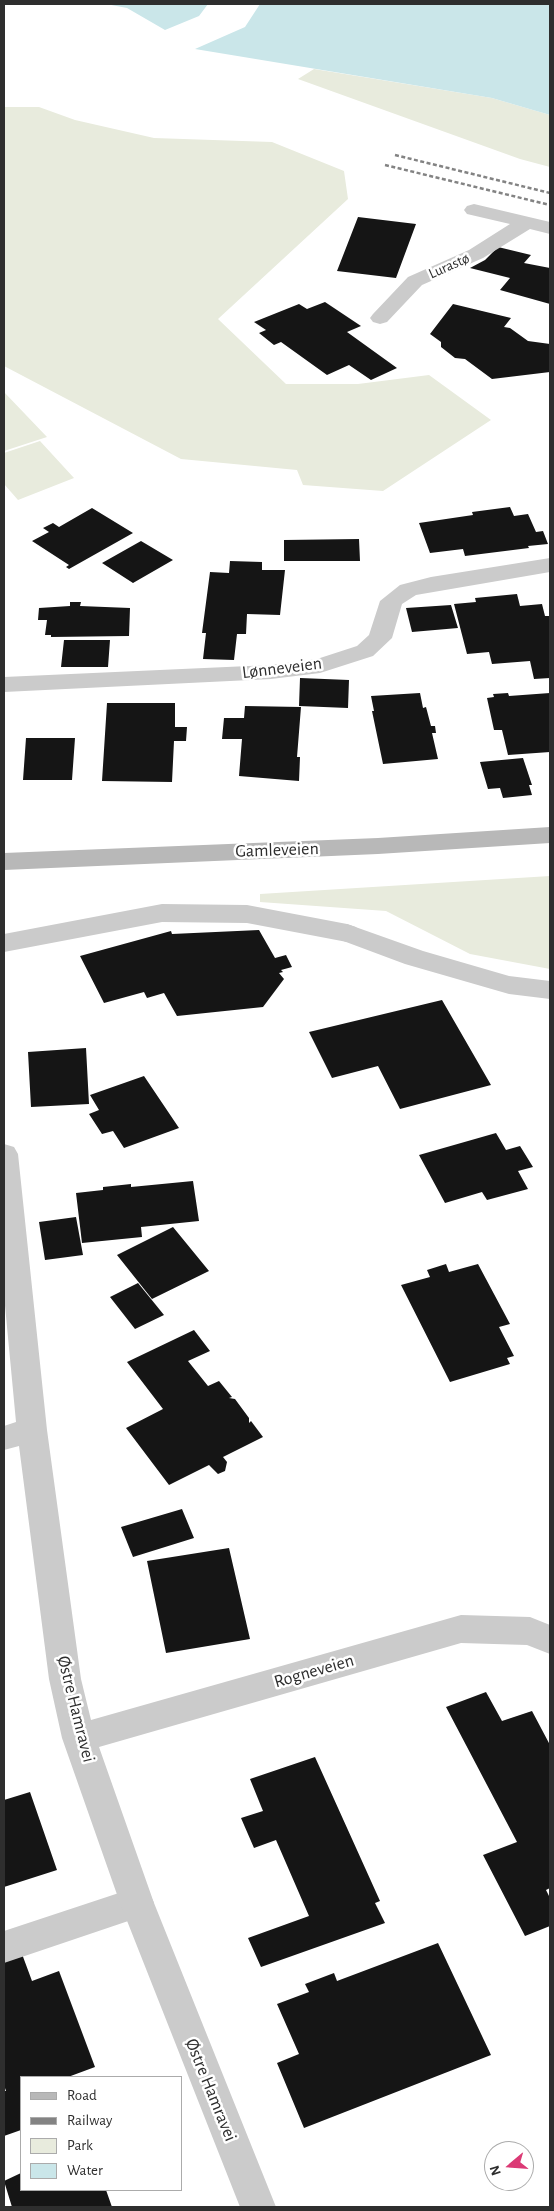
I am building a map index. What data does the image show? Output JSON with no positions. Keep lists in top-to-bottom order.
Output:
{
  "streets": {
    "main road": ["Gamleveien"],
    "street": [
      "Lurastø",
      "Lønneveien",
      "Rogneveien",
      "Østre Hamravei"
    ]
  },
  "crossings": [
    ["Rogneveien", "Østre Hamravei"]
  ],
  "legend": [
    "Road",
    "Railway",
    "Park",
    "Water"
  ],
  "north": "left"
}
